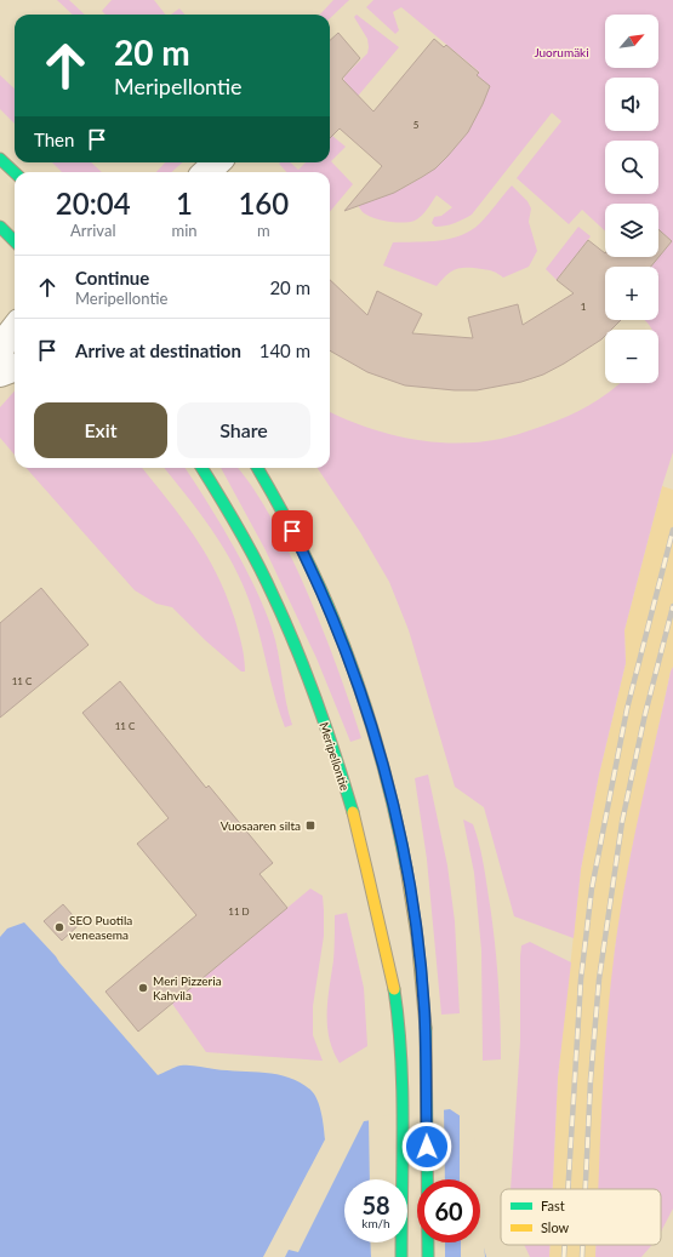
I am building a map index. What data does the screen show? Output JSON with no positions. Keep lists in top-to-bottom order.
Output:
{
  "streets": {
    "main road": ["Meripellontie"]
  },
  "parks": ["Juorumäki"],
  "places": {
    "transit": ["Vuosaaren silta"],
    "other": ["SEO Puotila veneasema", "Meri Pizzeria Kahvila"]
  },
  "house_numbers": [
    "5",
    "1",
    "11 C",
    "11 C",
    "11 D"
  ],
  "legend": ["Fast", "Slow"],
  "north": "top right",
  "page": {
    "map_buttons": ["+", "−"],
    "turn": ["20 m", "Meripellontie"],
    "then": "Then",
    "eta": [
      "20:04",
      "Arrival",
      "1",
      "min",
      "160",
      "m"
    ],
    "list": [
      {
        "name": "Continue",
        "note": "Meripellontie",
        "value": "20 m"
      },
      {
        "name": "Arrive at destination",
        "value": "140 m"
      }
    ],
    "buttons": ["Exit", "Share"],
    "speed": "58 km/h",
    "limit": "60"
  }
}
